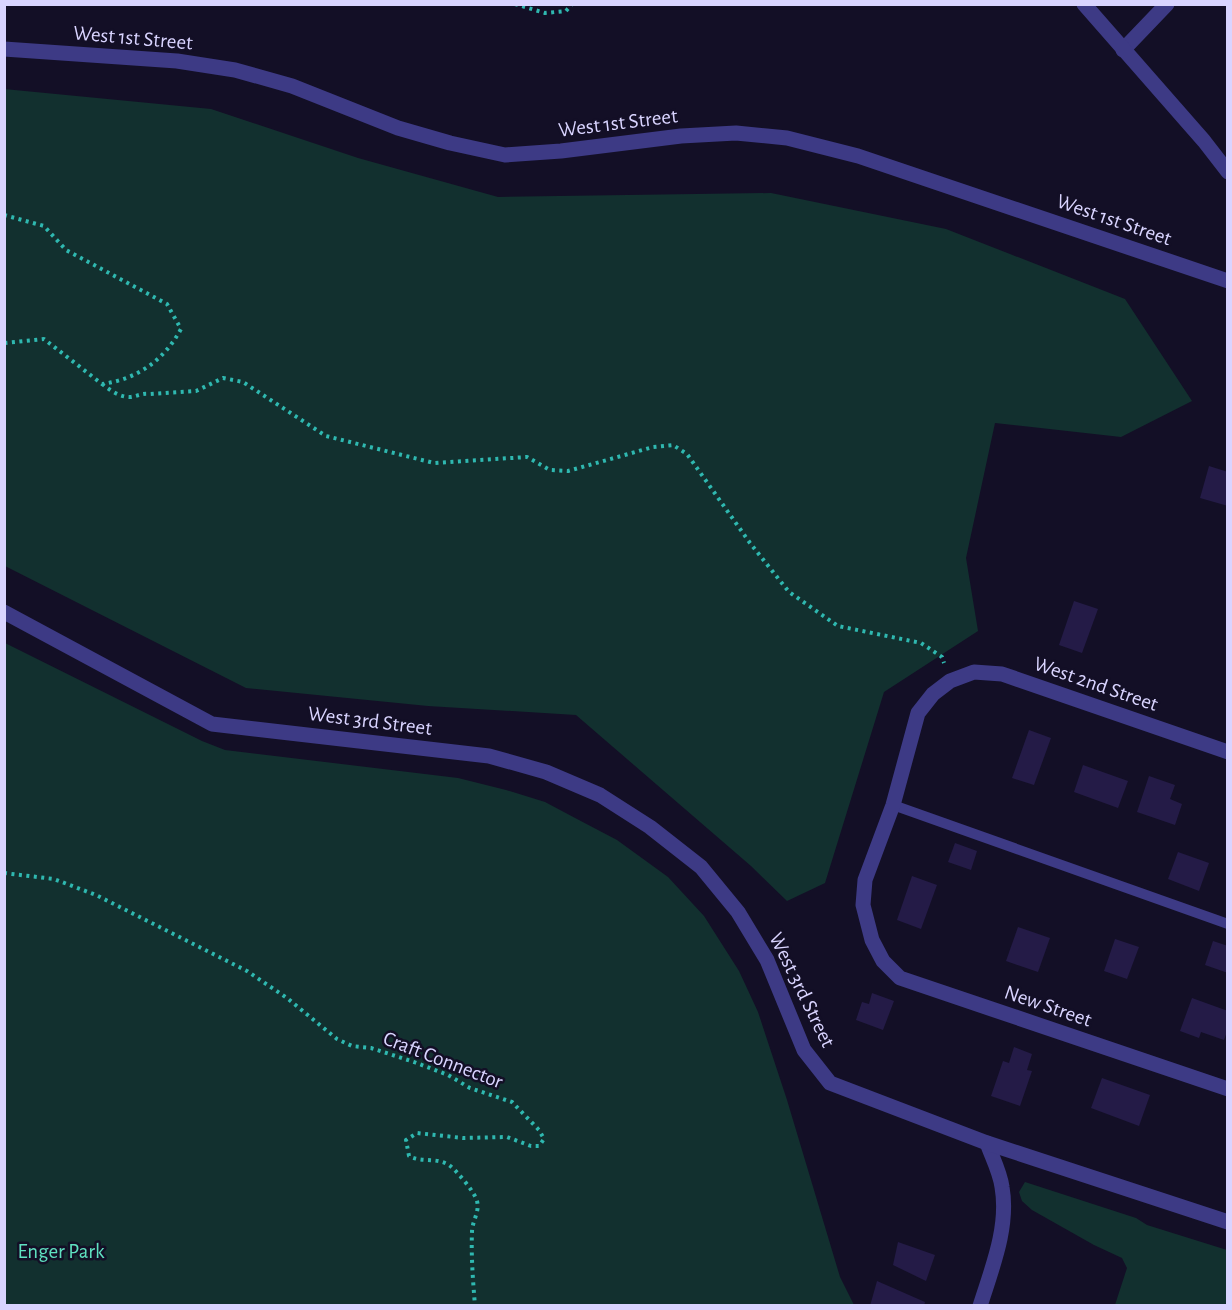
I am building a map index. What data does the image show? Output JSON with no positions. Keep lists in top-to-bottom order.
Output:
{
  "streets": {
    "street": [
      "West 1st Street",
      "West 2nd Street",
      "West 3rd Street",
      "New Street"
    ],
    "path": ["Craft Connector"]
  },
  "crossings": [
    ["West 2nd Street", "New Street"]
  ],
  "parks": ["Enger Park"]
}
